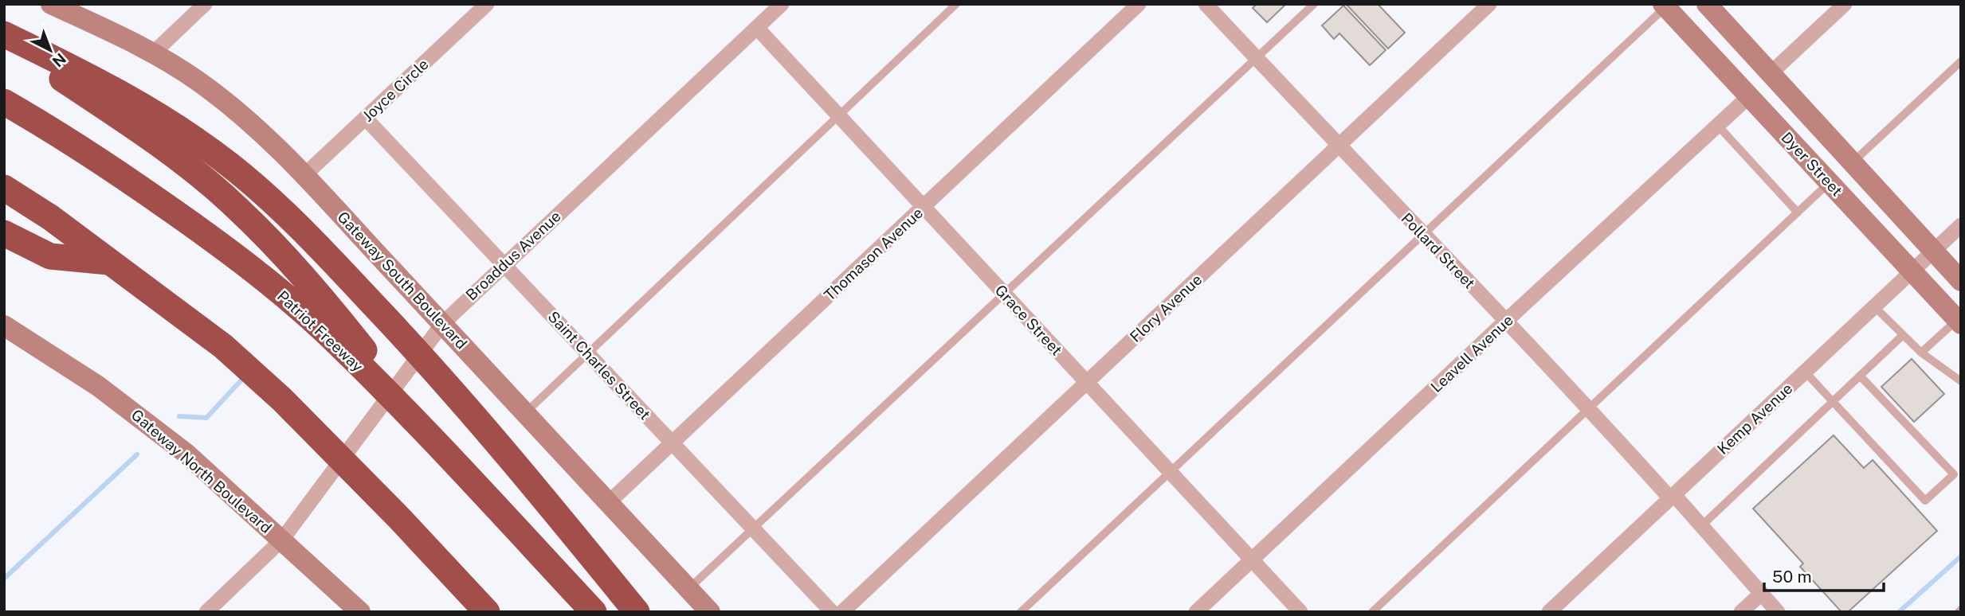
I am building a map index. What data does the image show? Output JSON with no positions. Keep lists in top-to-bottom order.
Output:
{
  "streets": {
    "highway": ["Patriot Freeway"],
    "main road": ["Dyer Street", "Gateway South Boulevard", "Gateway North Boulevard"],
    "street": [
      "Joyce Circle",
      "Pollard Street",
      "Thomason Avenue",
      "Broaddus Avenue",
      "Flory Avenue",
      "Grace Street",
      "Leavell Avenue",
      "Saint Charles Street",
      "Kemp Avenue"
    ]
  },
  "crossings": [
    ["Joyce Circle", "Gateway South Boulevard"],
    ["Joyce Circle", "Saint Charles Street"],
    ["Dyer Street", "Leavell Avenue"],
    ["Dyer Street", "Kemp Avenue"],
    ["Pollard Street", "Flory Avenue"],
    ["Pollard Street", "Leavell Avenue"],
    ["Pollard Street", "Kemp Avenue"],
    ["Thomason Avenue", "Gateway South Boulevard"],
    ["Thomason Avenue", "Grace Street"],
    ["Thomason Avenue", "Saint Charles Street"],
    ["Broaddus Avenue", "Gateway South Boulevard"],
    ["Broaddus Avenue", "Grace Street"],
    ["Broaddus Avenue", "Saint Charles Street"],
    ["Broaddus Avenue", "Gateway North Boulevard"],
    ["Flory Avenue", "Grace Street"],
    ["Grace Street", "Leavell Avenue"]
  ],
  "scale_bar": "50 m",
  "north": "bottom right"
}
